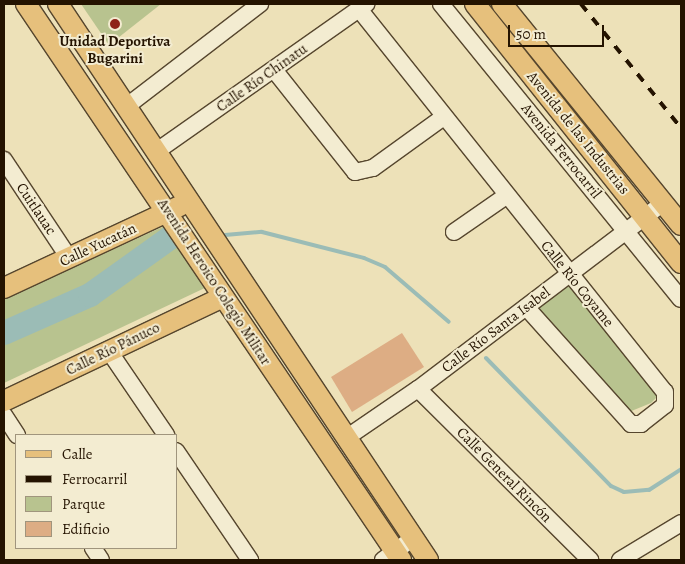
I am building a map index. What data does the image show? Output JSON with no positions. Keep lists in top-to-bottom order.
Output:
{
  "streets": {
    "main road": [
      "Avenida de las Industrias",
      "Calle Yucatán",
      "Avenida Heroico Colegio Militar",
      "Calle Río Pánuco"
    ],
    "street": [
      "Calle Río Chinatu",
      "Avenida Ferrocarril",
      "Cuitlauac",
      "Calle Río Coyame",
      "Calle Río Santa Isabel",
      "Calle General Rincón"
    ]
  },
  "crossings": [
    ["Calle Río Chinatu", "Avenida Heroico Colegio Militar"],
    ["Calle Río Chinatu", "Calle Río Coyame"],
    ["Avenida de las Industrias", "Calle Río Santa Isabel"],
    ["Avenida Ferrocarril", "Calle Río Santa Isabel"],
    ["Cuitlauac", "Calle Yucatán"],
    ["Calle Yucatán", "Avenida Heroico Colegio Militar"],
    ["Avenida Heroico Colegio Militar", "Calle Río Santa Isabel"],
    ["Avenida Heroico Colegio Militar", "Calle Río Pánuco"],
    ["Calle Río Coyame", "Calle Río Santa Isabel"],
    ["Calle Río Santa Isabel", "Calle General Rincón"]
  ],
  "places": ["Unidad Deportiva Bugarini"],
  "legend": [
    "Calle",
    "Ferrocarril",
    "Parque",
    "Edificio"
  ],
  "scale_bar": "50 m"
}
